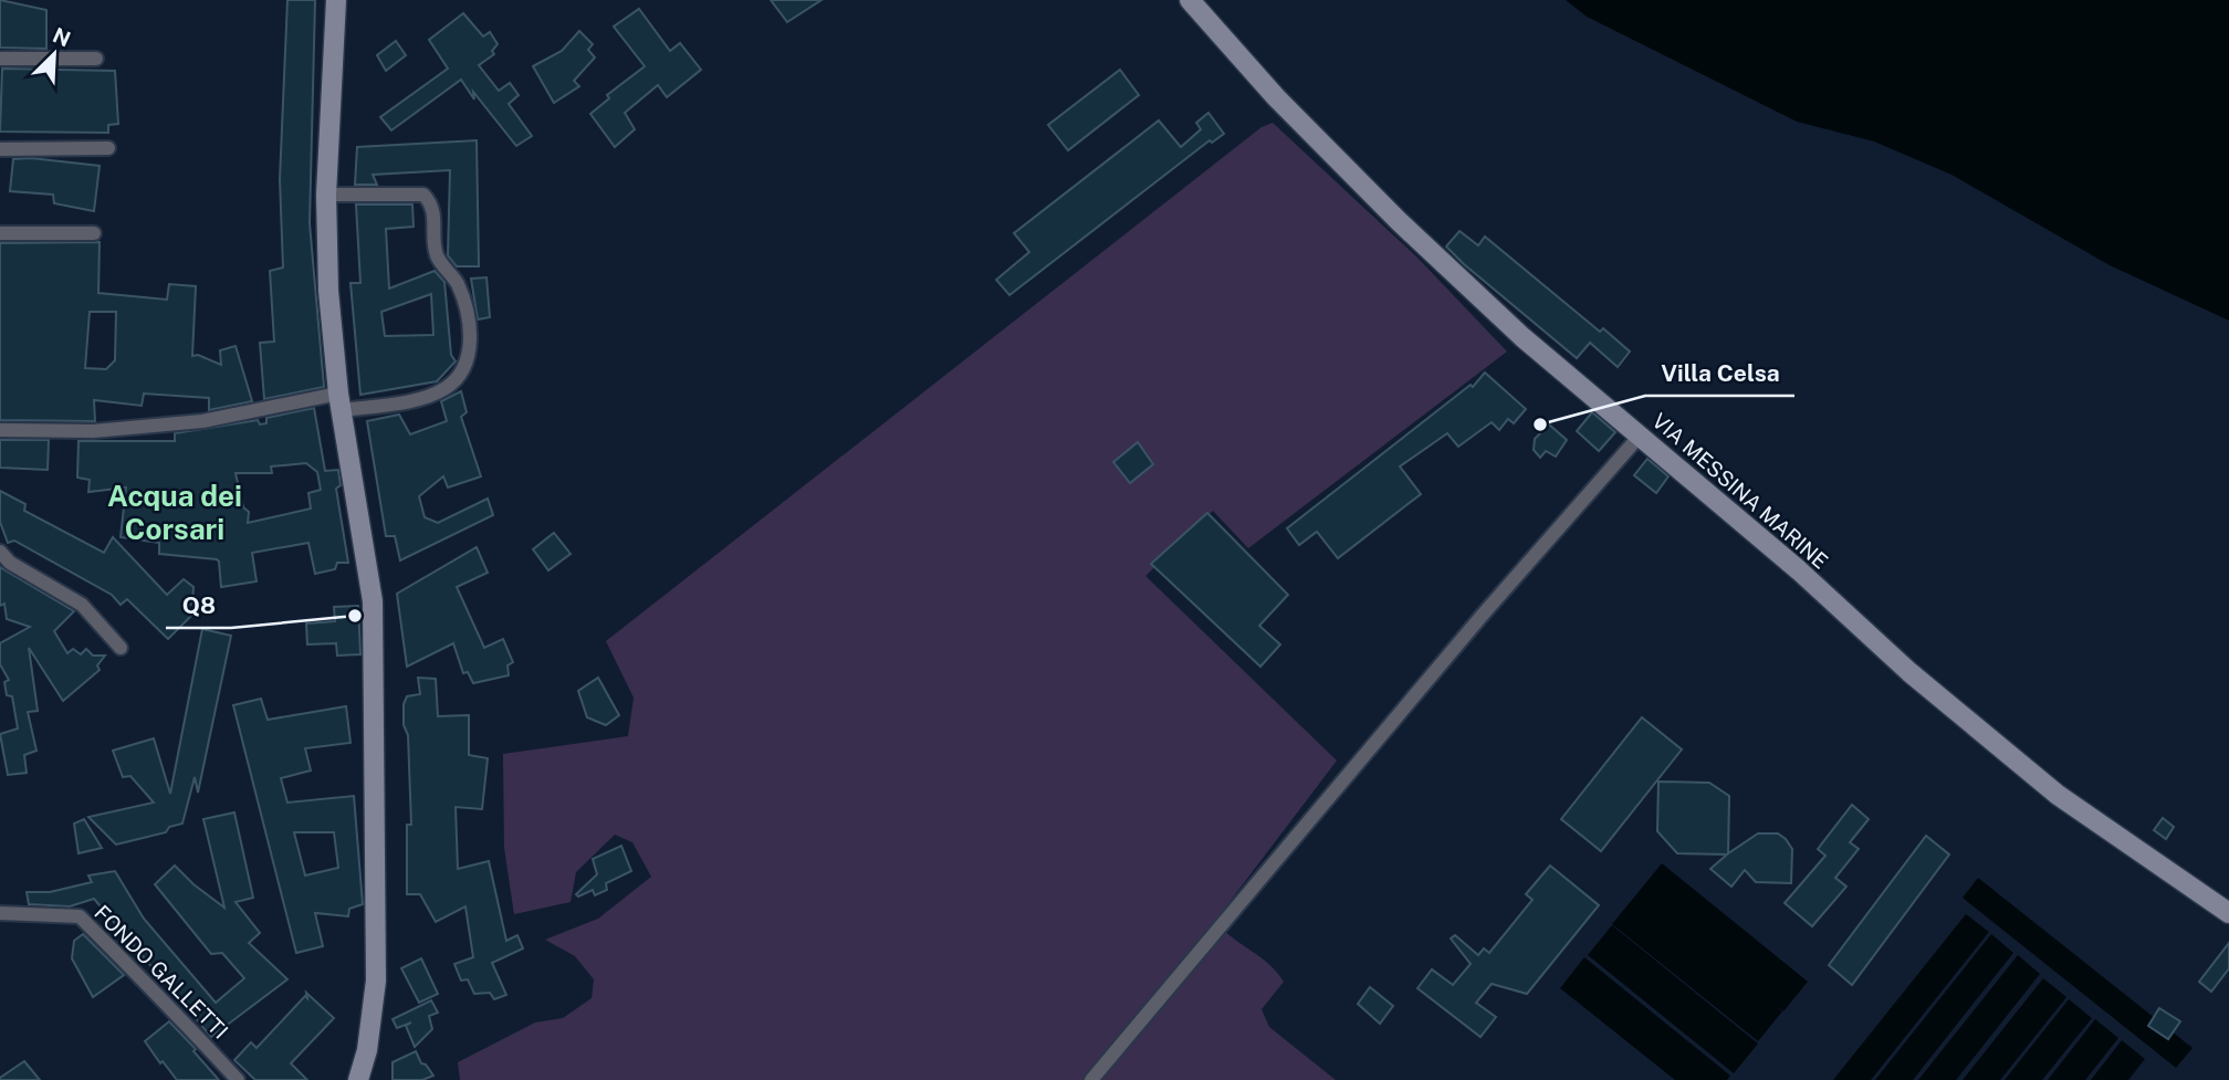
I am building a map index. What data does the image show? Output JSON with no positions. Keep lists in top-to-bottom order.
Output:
{
  "streets": {
    "main road": ["VIA MESSINA MARINE"],
    "street": ["FONDO GALLETTI"]
  },
  "districts": ["Acqua dei Corsari"],
  "places": ["Villa Celsa", "Q8"],
  "north": "top right"
}
